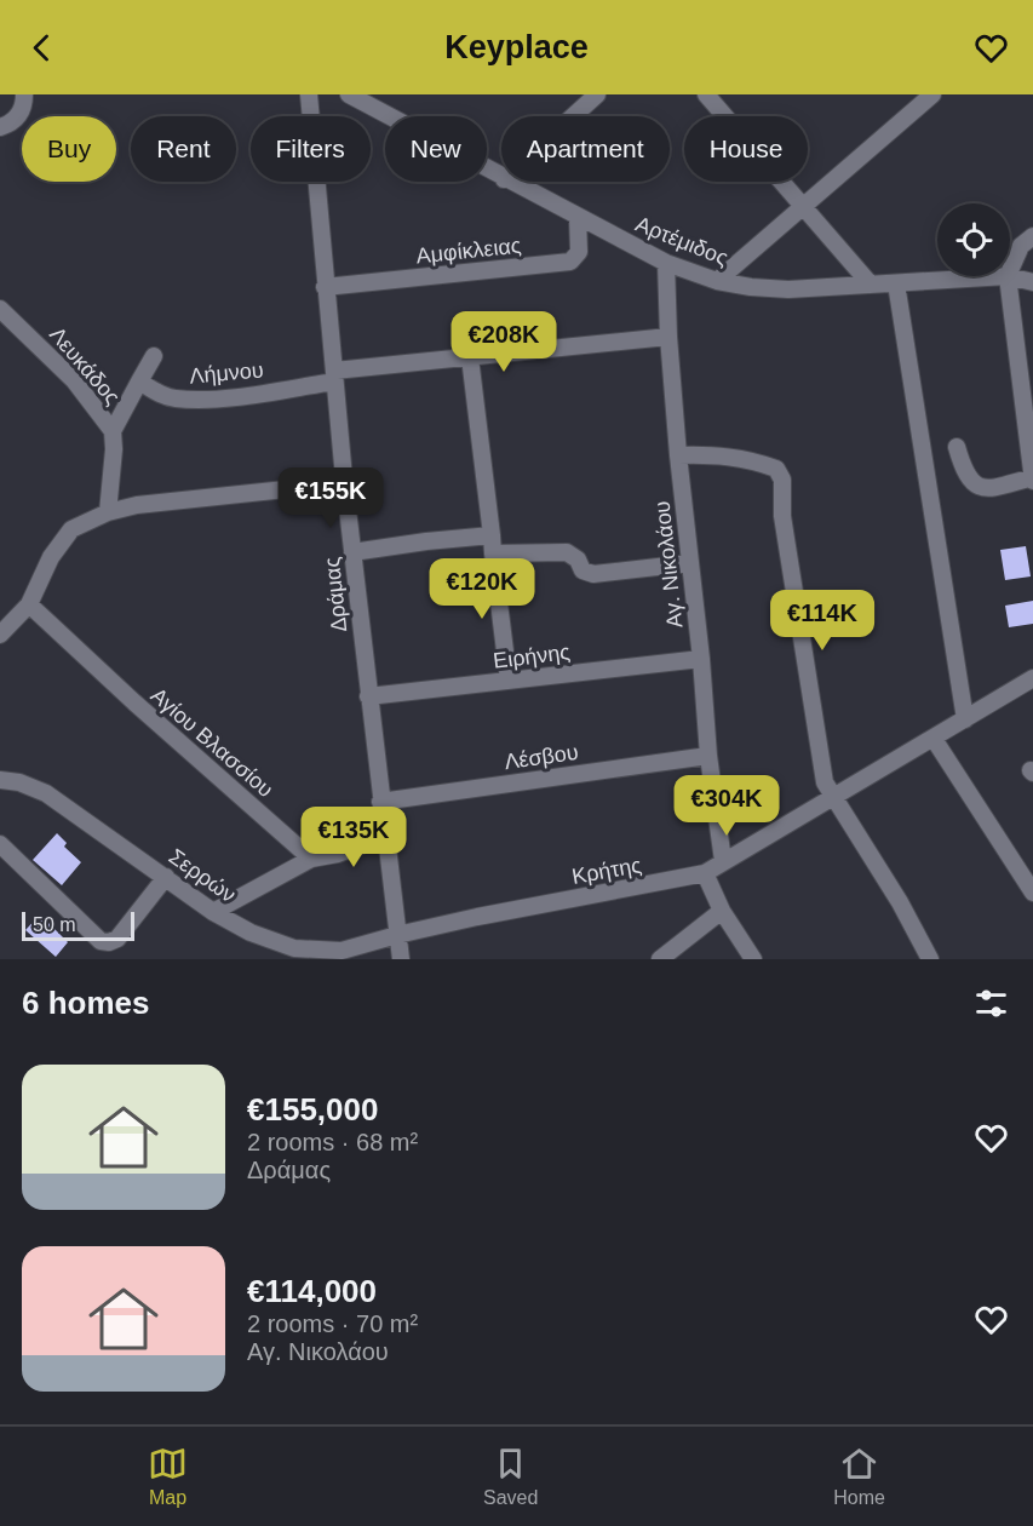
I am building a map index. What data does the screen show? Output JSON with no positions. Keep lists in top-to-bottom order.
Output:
{
  "streets": {
    "street": [
      "Αρτέμιδος",
      "Αμφίκλειας",
      "Λευκάδος",
      "Λήμνου",
      "Αγ. Νικολάου",
      "Δράμας",
      "Ειρήνης",
      "Αγίου Βλασσίου",
      "Λέσβου",
      "Κρήτης",
      "Σερρών"
    ]
  },
  "crossings": [
    ["Αρτέμιδος", "Αμφίκλειας"],
    ["Αρτέμιδος", "Αγ. Νικολάου"],
    ["Αμφίκλειας", "Δράμας"],
    ["Λήμνου", "Αγ. Νικολάου"],
    ["Λήμνου", "Δράμας"],
    ["Αγ. Νικολάου", "Ειρήνης"],
    ["Αγ. Νικολάου", "Λέσβου"],
    ["Αγ. Νικολάου", "Κρήτης"],
    ["Δράμας", "Ειρήνης"],
    ["Δράμας", "Λέσβου"],
    ["Δράμας", "Κρήτης"],
    ["Δράμας", "Σερρών"],
    ["Κρήτης", "Σερρών"]
  ],
  "scale_bar": "50 m",
  "page": {
    "header": "Keyplace",
    "chip": [
      "Buy",
      "Rent",
      "Filters",
      "New",
      "Apartment",
      "House"
    ],
    "price": [
      "€208K",
      "€155K",
      "€120K",
      "€114K",
      "€304K",
      "€135K"
    ],
    "scale": "50 m",
    "heading": "6 homes",
    "list": [
      {
        "name": "€155,000",
        "note": "2 rooms · 68 m² · Δράμας"
      },
      {
        "name": "€114,000",
        "note": "2 rooms · 70 m² · Αγ. Νικολάου"
      }
    ],
    "tabs": ["Map", "Saved", "Home"]
  }
}
